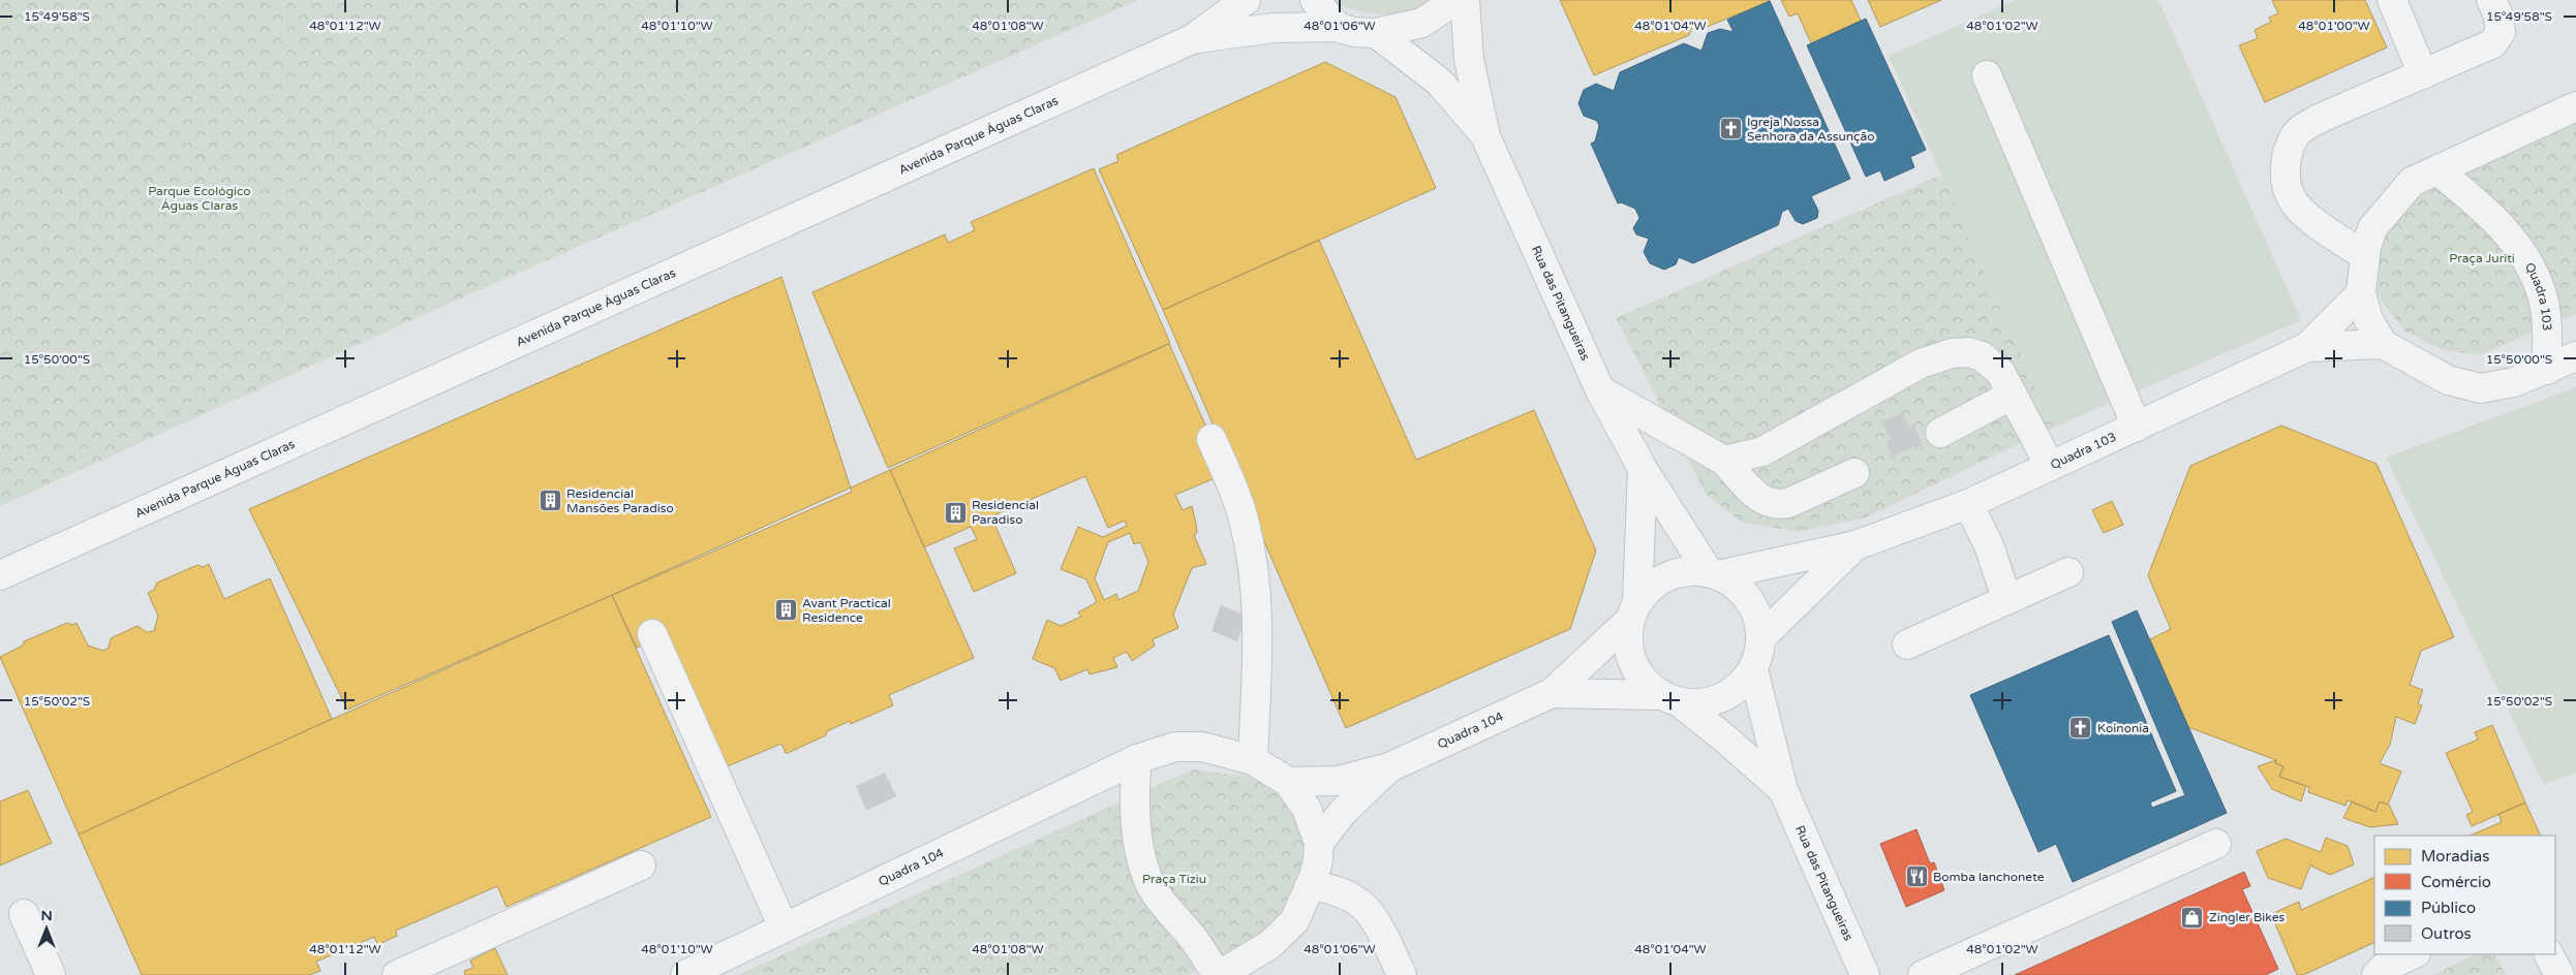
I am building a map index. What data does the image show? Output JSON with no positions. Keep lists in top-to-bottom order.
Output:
{
  "streets": {
    "street": [
      "Avenida Parque Águas Claras",
      "Quadra 103",
      "Rua das Pitangueiras",
      "Quadra 104"
    ]
  },
  "crossings": [
    ["Avenida Parque Águas Claras", "Rua das Pitangueiras"],
    ["Quadra 103", "Rua das Pitangueiras"],
    ["Quadra 103", "Quadra 104"],
    ["Rua das Pitangueiras", "Quadra 104"]
  ],
  "parks": ["Parque Ecológico Águas Claras", "Praça Juriti", "Praça Tiziu"],
  "places": {
    "church": ["Igreja Nossa Senhora da Assunção", "Koinonia"],
    "building": ["Residencial Mansões Paradiso", "Residencial Paradiso", "Avant Practical Residence"],
    "restaurant": ["Bomba lanchonete"],
    "shop": ["Zingler Bikes"]
  },
  "legend": [
    "Moradias",
    "Comércio",
    "Público",
    "Outros"
  ],
  "north": "top",
  "coordinates": [
    "15°49'58\"S",
    "48°01'12\"W",
    "48°01'10\"W",
    "48°01'08\"W",
    "48°01'06\"W",
    "48°01'04\"W",
    "48°01'02\"W",
    "48°01'00\"W",
    "15°50'00\"S",
    "15°50'02\"S"
  ]
}
